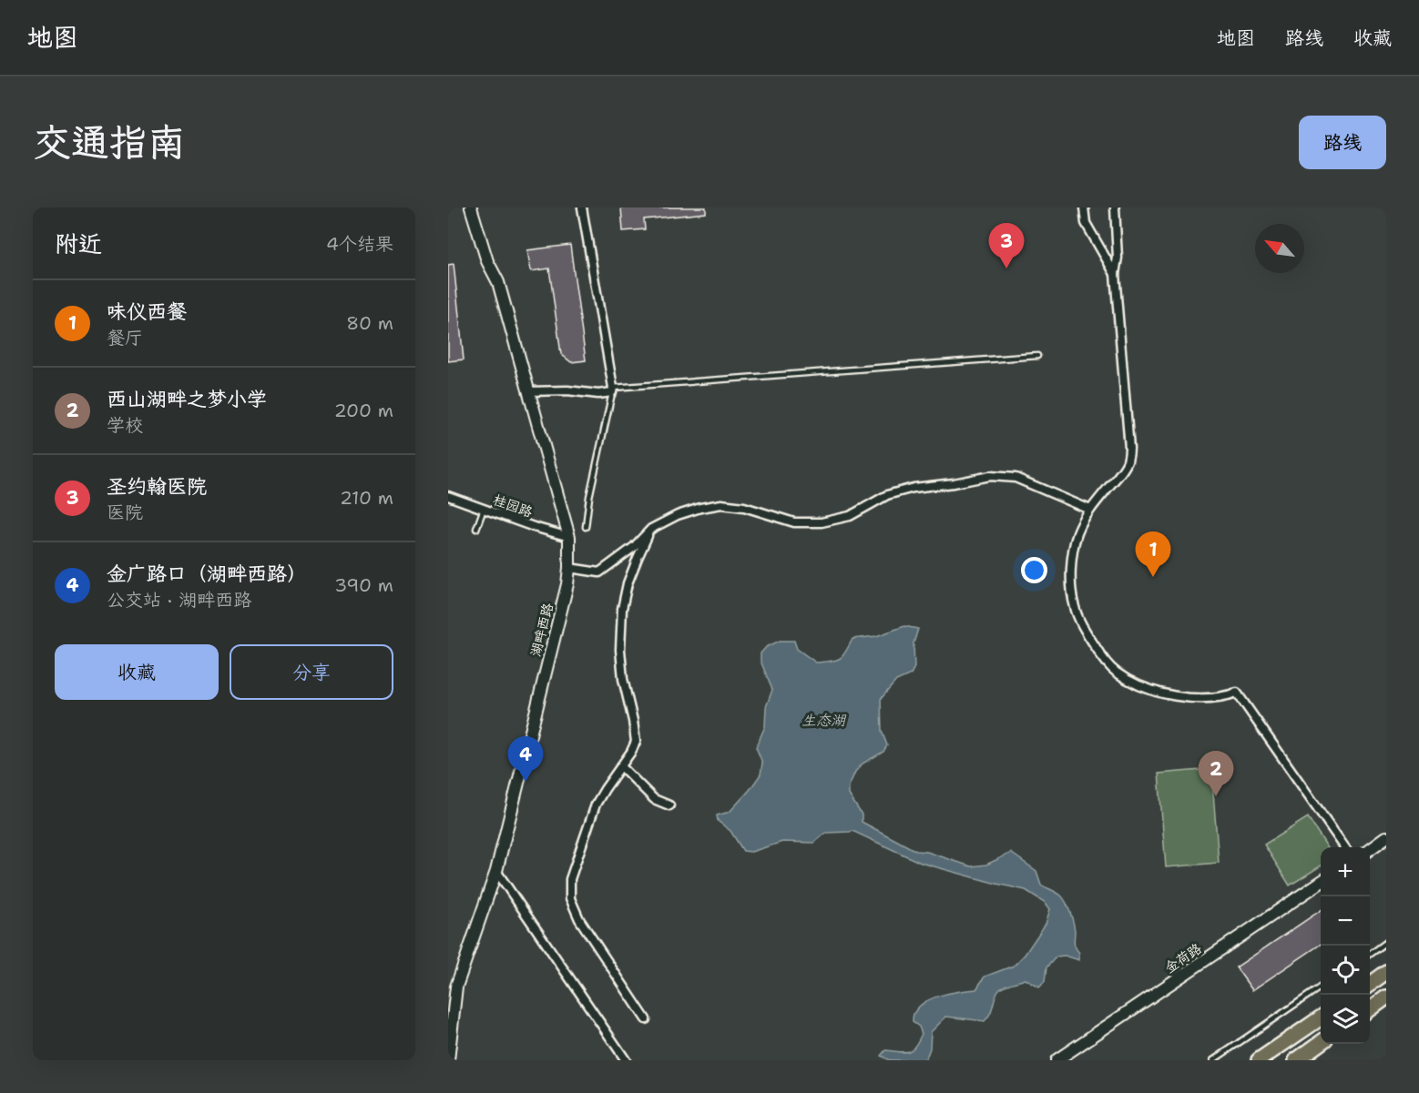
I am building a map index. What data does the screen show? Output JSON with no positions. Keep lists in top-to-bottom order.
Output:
{
  "streets": {
    "street": ["桂园路", "湖畔西路", "金荷路"]
  },
  "crossings": [
    ["桂园路", "湖畔西路"]
  ],
  "water": ["生态湖"],
  "north": "top left",
  "page": {
    "header": "地图",
    "nav": ["地图", "路线", "收藏"],
    "buttons": [
      "路线",
      ["收藏", "分享"]
    ],
    "title": "交通指南",
    "heading": ["附近", "4个结果"],
    "pins": [
      "3",
      "1",
      "4",
      "2"
    ],
    "list": [
      {
        "mark": "1",
        "name": "味仪西餐",
        "note": "餐厅",
        "value": "80 m"
      },
      {
        "mark": "2",
        "name": "西山湖畔之梦小学",
        "note": "学校",
        "value": "200 m"
      },
      {
        "mark": "3",
        "name": "圣约翰医院",
        "note": "医院",
        "value": "210 m"
      },
      {
        "mark": "4",
        "name": "金广路口（湖畔西路）",
        "note": "公交站 · 湖畔西路",
        "value": "390 m"
      }
    ],
    "map_buttons": ["+", "−"]
  }
}
